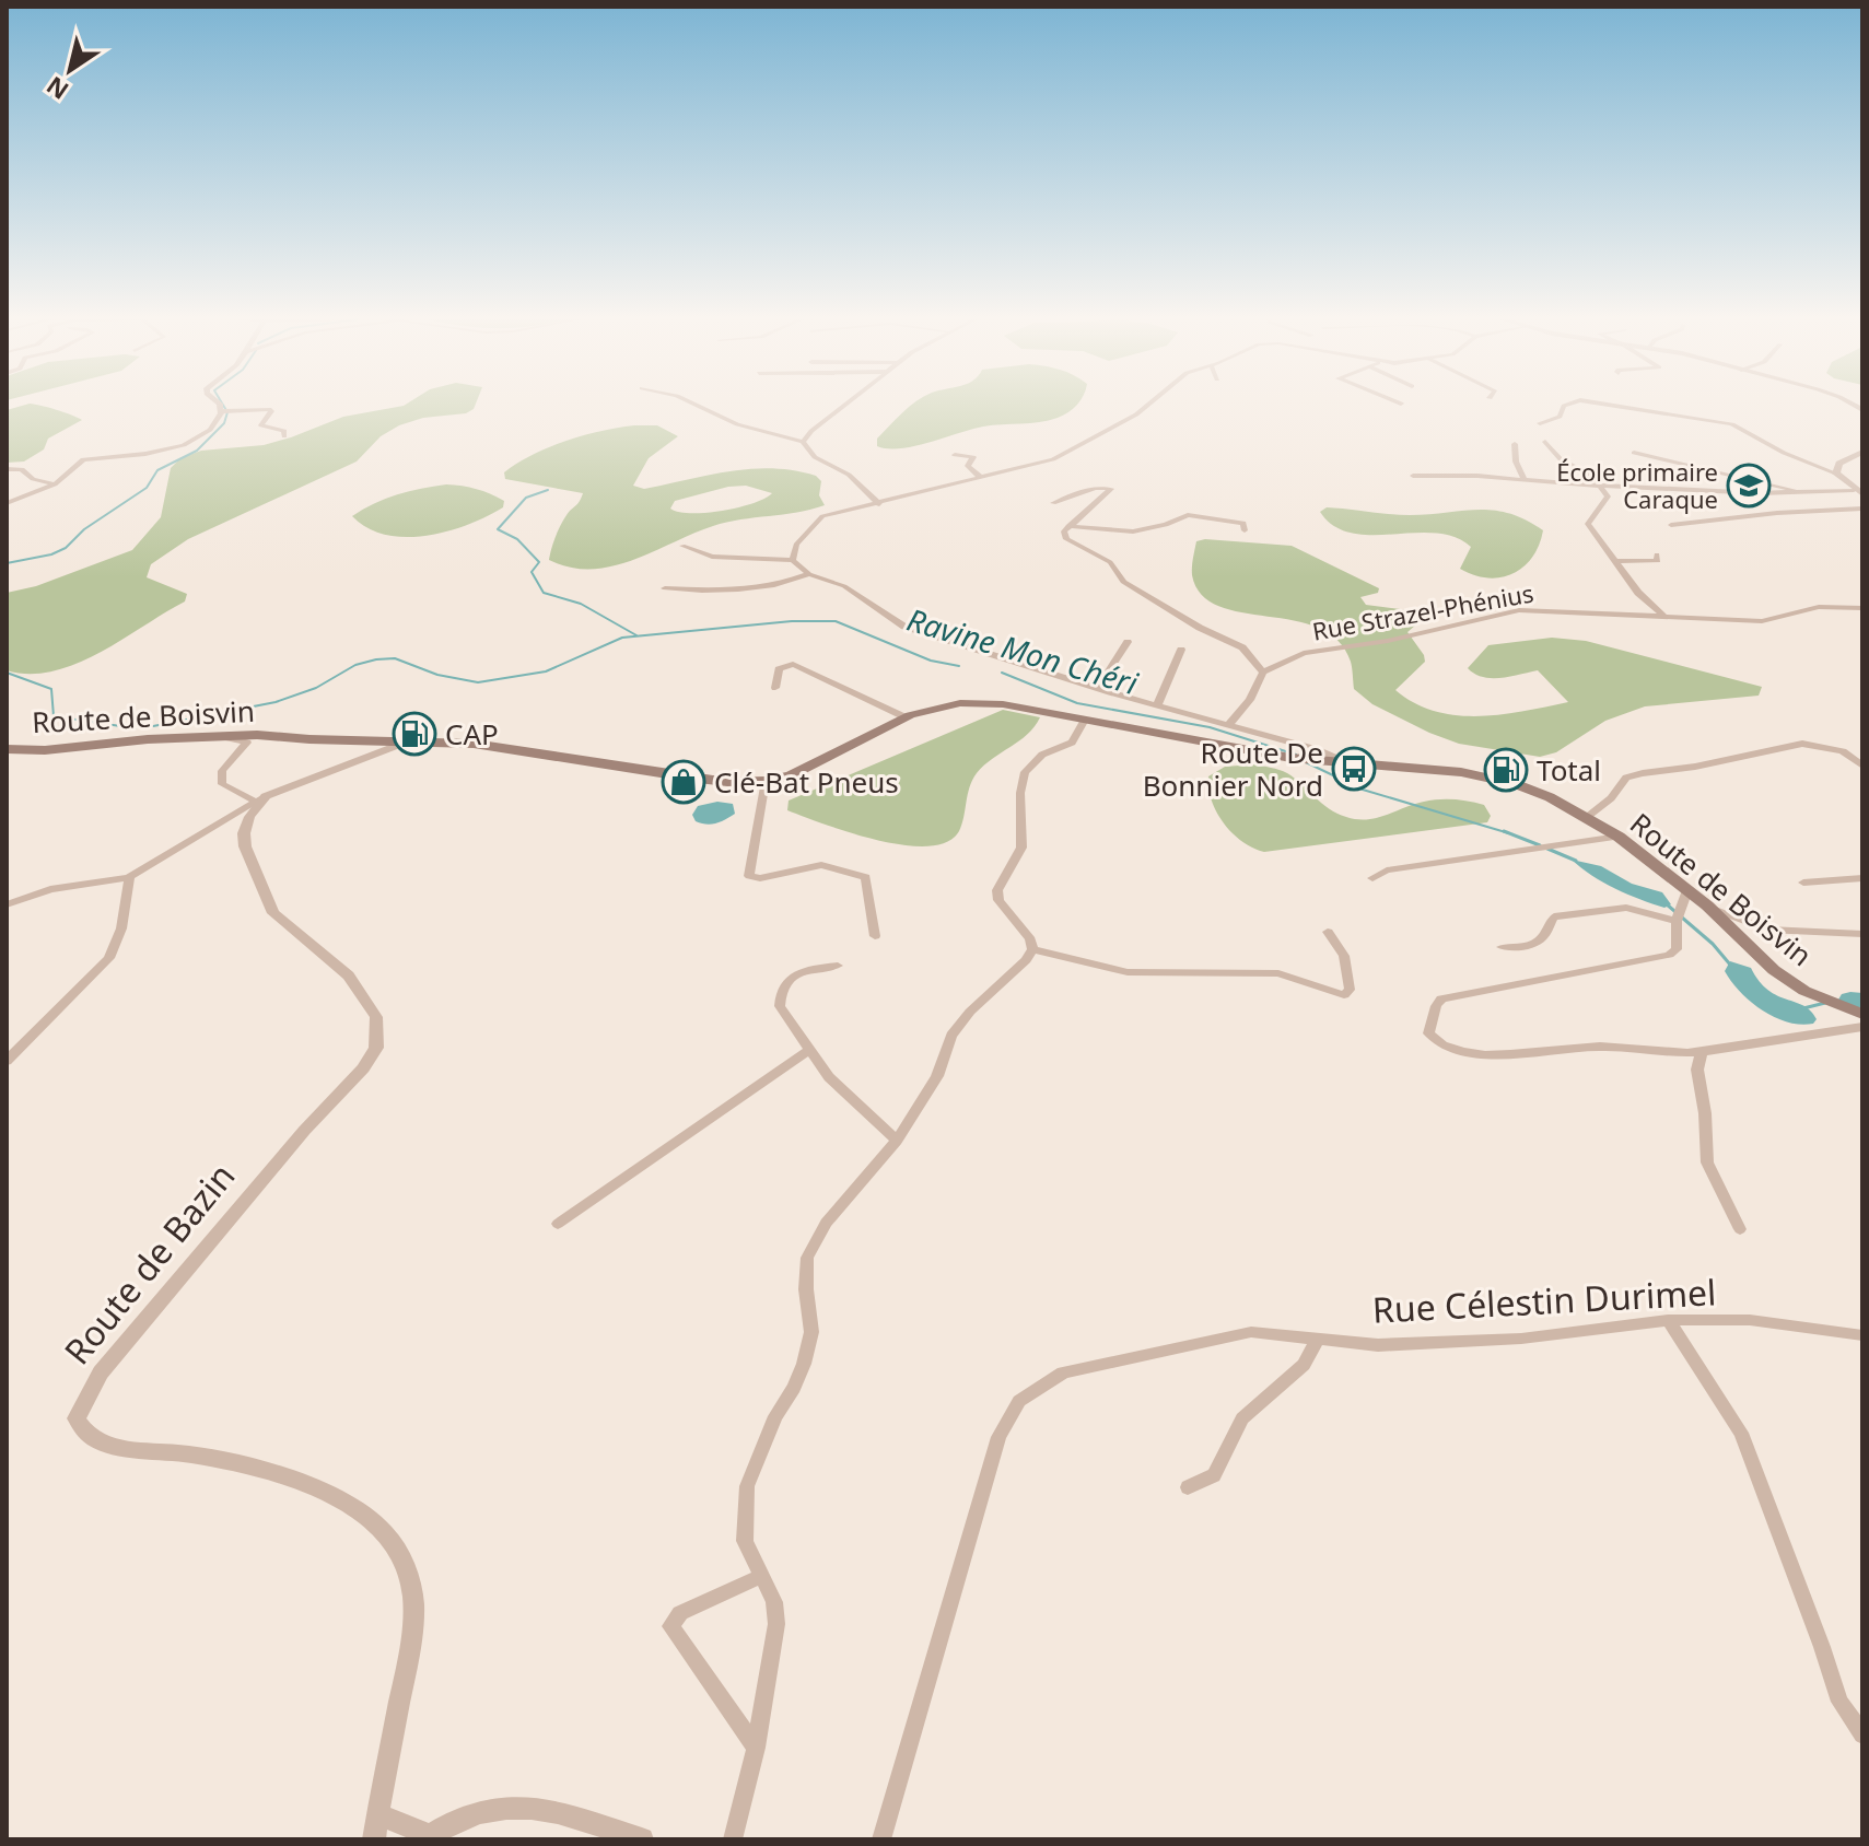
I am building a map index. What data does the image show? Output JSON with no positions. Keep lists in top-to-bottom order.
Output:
{
  "streets": {
    "main road": ["Route de Boisvin"],
    "street": ["Rue Strazel-Phénius", "Route de Bazin", "Rue Célestin Durimel"]
  },
  "water": ["Ravine Mon Chéri"],
  "places": {
    "school or university": ["École primaire Caraque"],
    "fuel station": ["CAP", "Total"],
    "bus stop": ["Route De Bonnier Nord"],
    "shop": ["Clé-Bat Pneus"]
  },
  "north": "bottom left"
}
